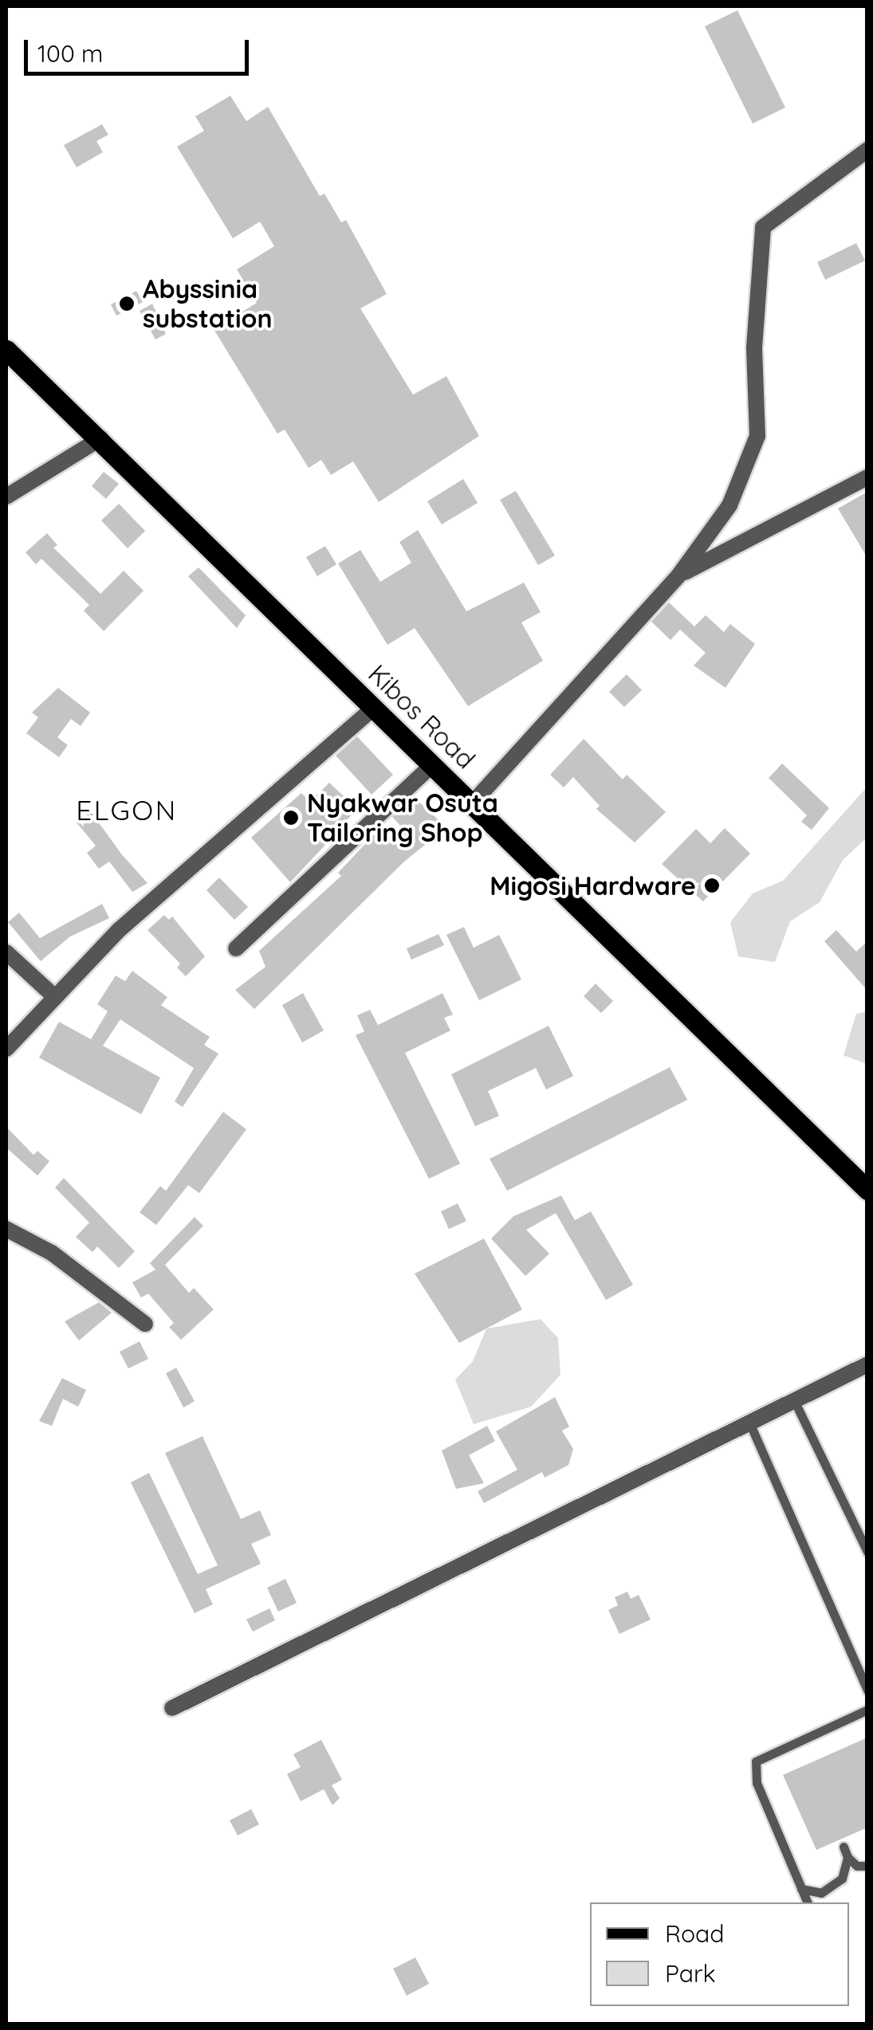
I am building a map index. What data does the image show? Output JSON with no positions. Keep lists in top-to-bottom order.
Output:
{
  "streets": {
    "main road": ["Kibos Road"]
  },
  "districts": ["ELGON"],
  "places": ["Abyssinia substation", "Nyakwar Osuta Tailoring Shop", "Migosi Hardware"],
  "legend": ["Road", "Park"],
  "scale_bar": "100 m"
}
